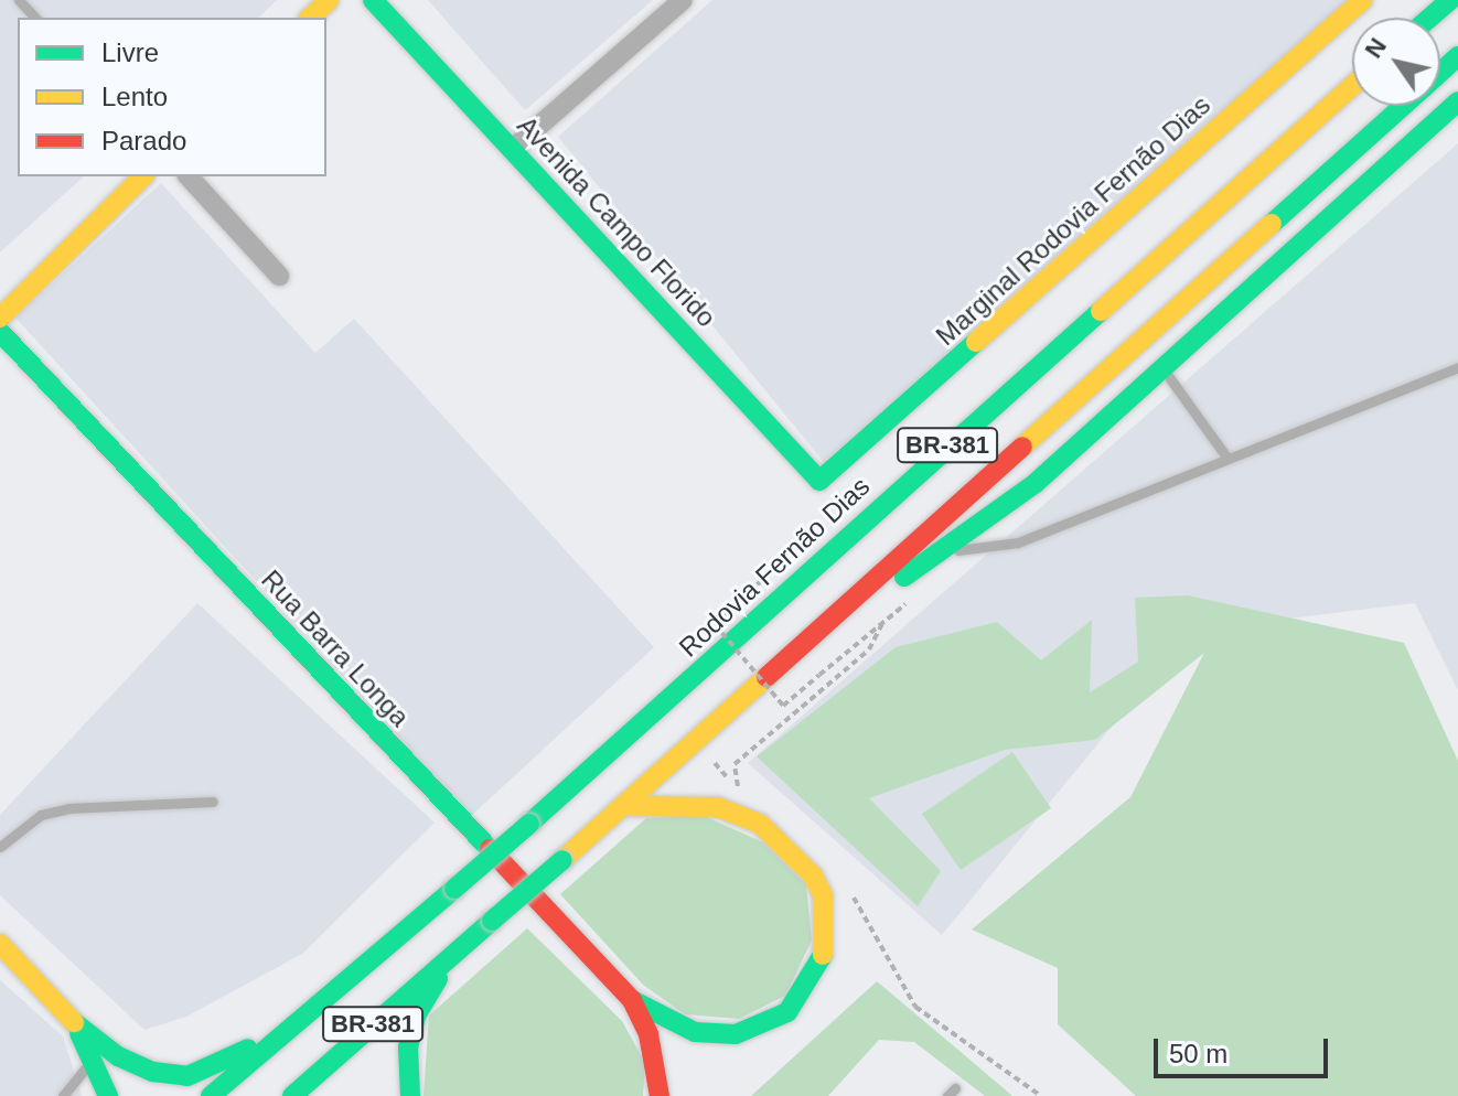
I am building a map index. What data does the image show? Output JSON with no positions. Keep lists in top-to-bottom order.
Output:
{
  "streets": {
    "main road": [
      "Marginal Rodovia Fernão Dias",
      "Avenida Campo Florido",
      "BR-381",
      "Rodovia Fernão Dias",
      "Rua Barra Longa"
    ]
  },
  "crossings": [
    ["Marginal Rodovia Fernão Dias", "Avenida Campo Florido"]
  ],
  "legend": ["Livre", "Lento", "Parado"],
  "scale_bar": "50 m",
  "north": "top left"
}
